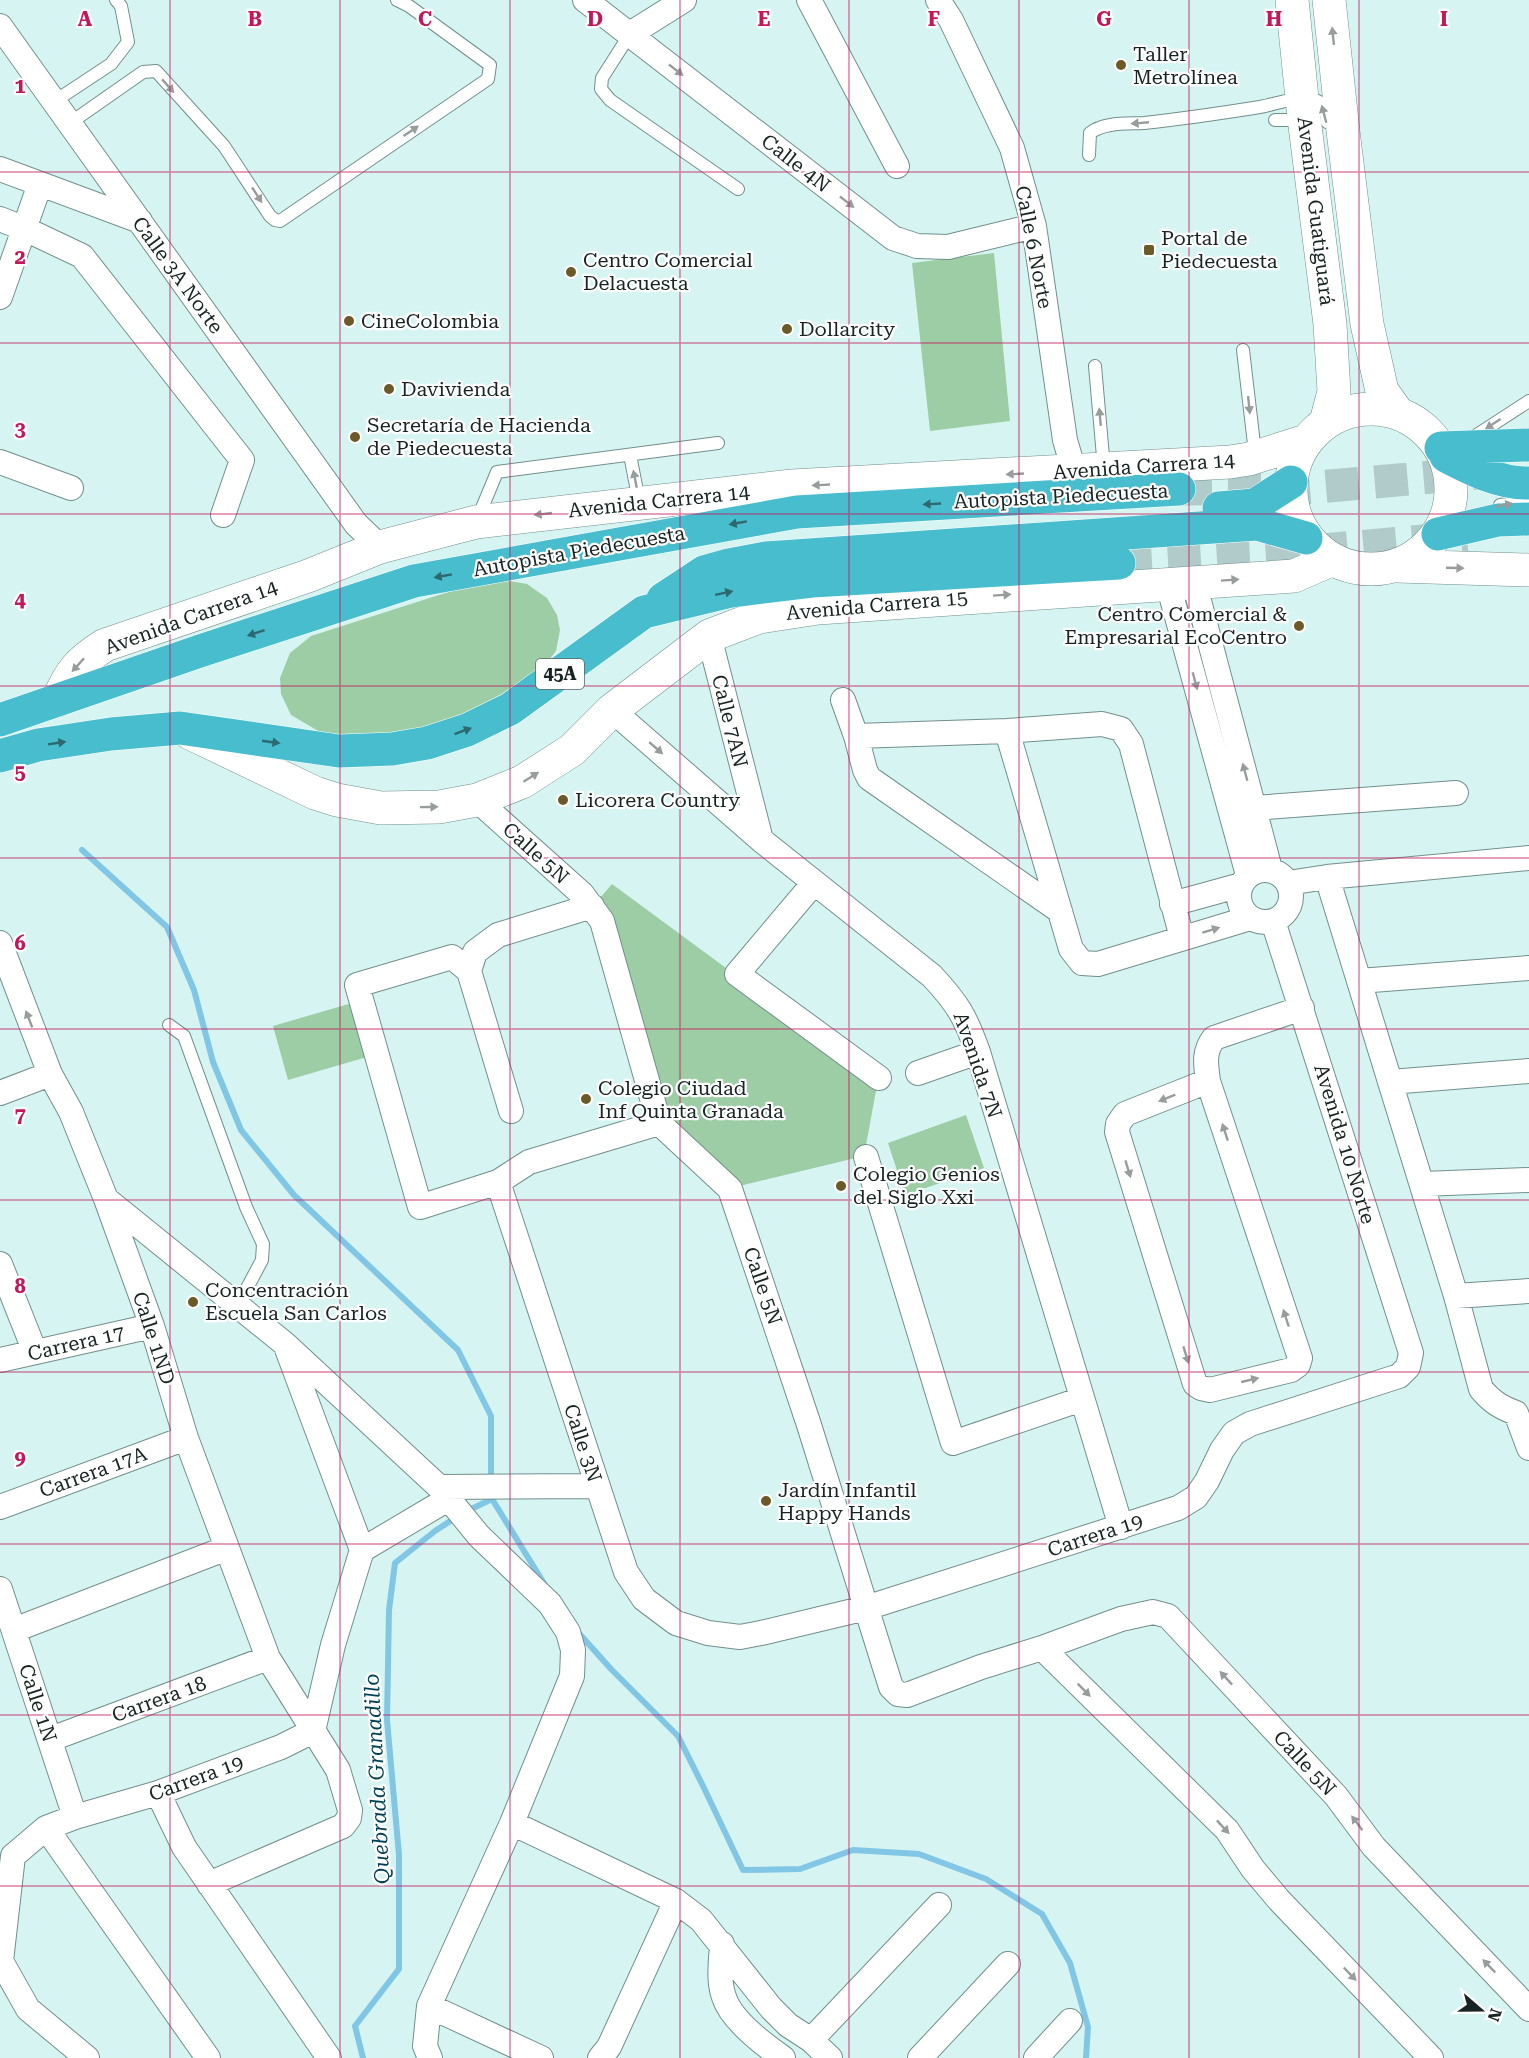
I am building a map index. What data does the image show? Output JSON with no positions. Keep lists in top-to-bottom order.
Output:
{
  "streets": {
    "highway": ["Autopista Piedecuesta", "45A"],
    "street": [
      "Calle 4N",
      "Avenida Guatiguará",
      "Calle 6 Norte",
      "Calle 3A Norte",
      "Avenida Carrera 14",
      "Avenida Carrera 15",
      "Calle 7AN",
      "Calle 5N",
      "Avenida 7N",
      "Avenida 10 Norte",
      "Calle 1ND",
      "Carrera 17",
      "Calle 3N",
      "Carrera 17A",
      "Carrera 19",
      "Carrera 18",
      "Calle 1N"
    ]
  },
  "crossings": [
    ["Calle 4N", "Calle 6 Norte"],
    ["Avenida Guatiguará", "Avenida Carrera 14"],
    ["Avenida Guatiguará", "Avenida Carrera 15"],
    ["Calle 6 Norte", "Avenida Carrera 14"],
    ["Calle 3A Norte", "Avenida Carrera 14"],
    ["Calle 3A Norte", "Autopista Piedecuesta"],
    ["Avenida Carrera 14", "Autopista Piedecuesta"],
    ["Avenida Carrera 14", "Avenida Carrera 15"],
    ["Avenida Carrera 15", "45A"],
    ["Avenida Carrera 15", "Calle 7AN"],
    ["Avenida Carrera 15", "Calle 5N"],
    ["Avenida Carrera 15", "Avenida 7N"],
    ["Calle 7AN", "Avenida 7N"],
    ["Calle 5N", "Carrera 19"],
    ["Avenida 7N", "Carrera 19"],
    ["Avenida 10 Norte", "Carrera 19"],
    ["Calle 1ND", "Carrera 17"],
    ["Calle 1ND", "Carrera 17A"],
    ["Calle 1ND", "Carrera 19"],
    ["Calle 1ND", "Carrera 18"],
    ["Calle 3N", "Carrera 19"],
    ["Carrera 19", "Calle 1N"],
    ["Carrera 18", "Calle 1N"]
  ],
  "one_way": ["Calle 4N", "Avenida Carrera 14", "Avenida Carrera 15"],
  "water": ["Quebrada Granadillo"],
  "places": {
    "other": [
      "Taller Metrolínea",
      "Centro Comercial Delacuesta",
      "CineColombia",
      "Dollarcity",
      "Davivienda",
      "Secretaría de Hacienda de Piedecuesta",
      "Centro Comercial & Empresarial EcoCentro",
      "Licorera Country",
      "Colegio Ciudad Inf Quinta Granada",
      "Colegio Genios del Siglo Xxi",
      "Concentración Escuela San Carlos",
      "Jardín Infantil Happy Hands"
    ],
    "transit": ["Portal de Piedecuesta"]
  },
  "north": "right",
  "grid": {
    "columns": [
      "A",
      "B",
      "C",
      "D",
      "E",
      "F",
      "G",
      "H",
      "I"
    ],
    "rows": [
      "1",
      "2",
      "3",
      "4",
      "5",
      "6",
      "7",
      "8",
      "9"
    ]
  }
}
